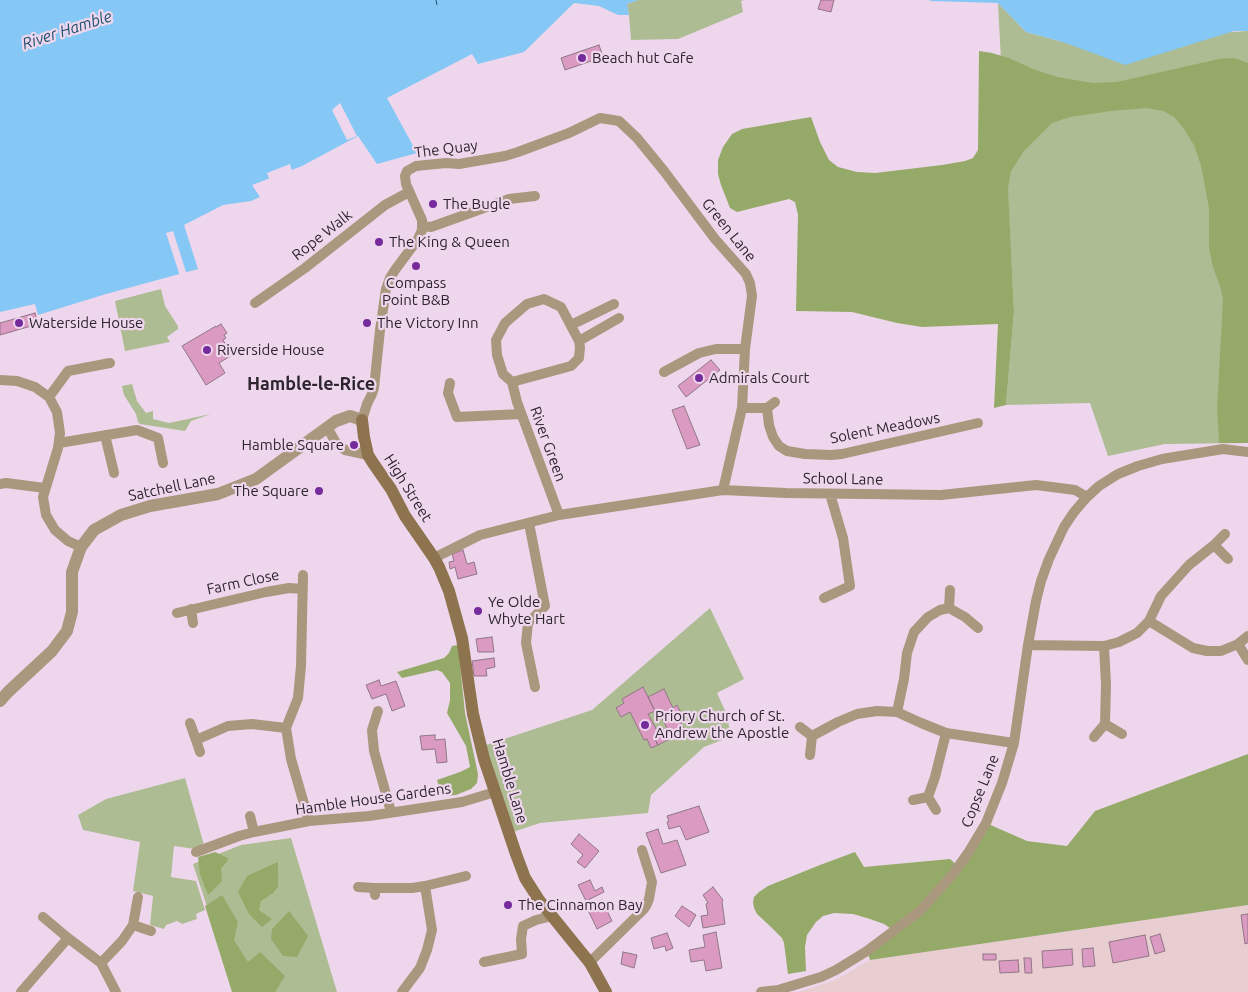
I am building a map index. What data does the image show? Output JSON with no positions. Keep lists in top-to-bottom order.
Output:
{
  "streets": {
    "main road": ["High Street", "Hamble Lane"],
    "street": [
      "The Quay",
      "Green Lane",
      "Rope Walk",
      "Solent Meadows",
      "River Green",
      "School Lane",
      "Satchell Lane",
      "Farm Close",
      "Copse Lane",
      "Hamble House Gardens"
    ]
  },
  "crossings": [
    ["The Quay", "Green Lane"],
    ["The Quay", "Rope Walk"],
    ["Green Lane", "Solent Meadows"],
    ["Green Lane", "School Lane"],
    ["River Green", "School Lane"],
    ["School Lane", "High Street"],
    ["School Lane", "Hamble Lane"],
    ["School Lane", "Copse Lane"],
    ["Satchell Lane", "High Street"],
    ["High Street", "Hamble Lane"],
    ["Hamble Lane", "Hamble House Gardens"]
  ],
  "districts": ["Hamble-le-Rice"],
  "water": ["River Hamble"],
  "places": [
    "Beach hut Cafe",
    "The Bugle",
    "The King & Queen",
    "Compass Point B&B",
    "Waterside House",
    "The Victory Inn",
    "Riverside House",
    "Admirals Court",
    "Hamble Square",
    "The Square",
    "Ye Olde Whyte Hart",
    "Priory Church of St. Andrew the Apostle",
    "The Cinnamon Bay"
  ]
}
